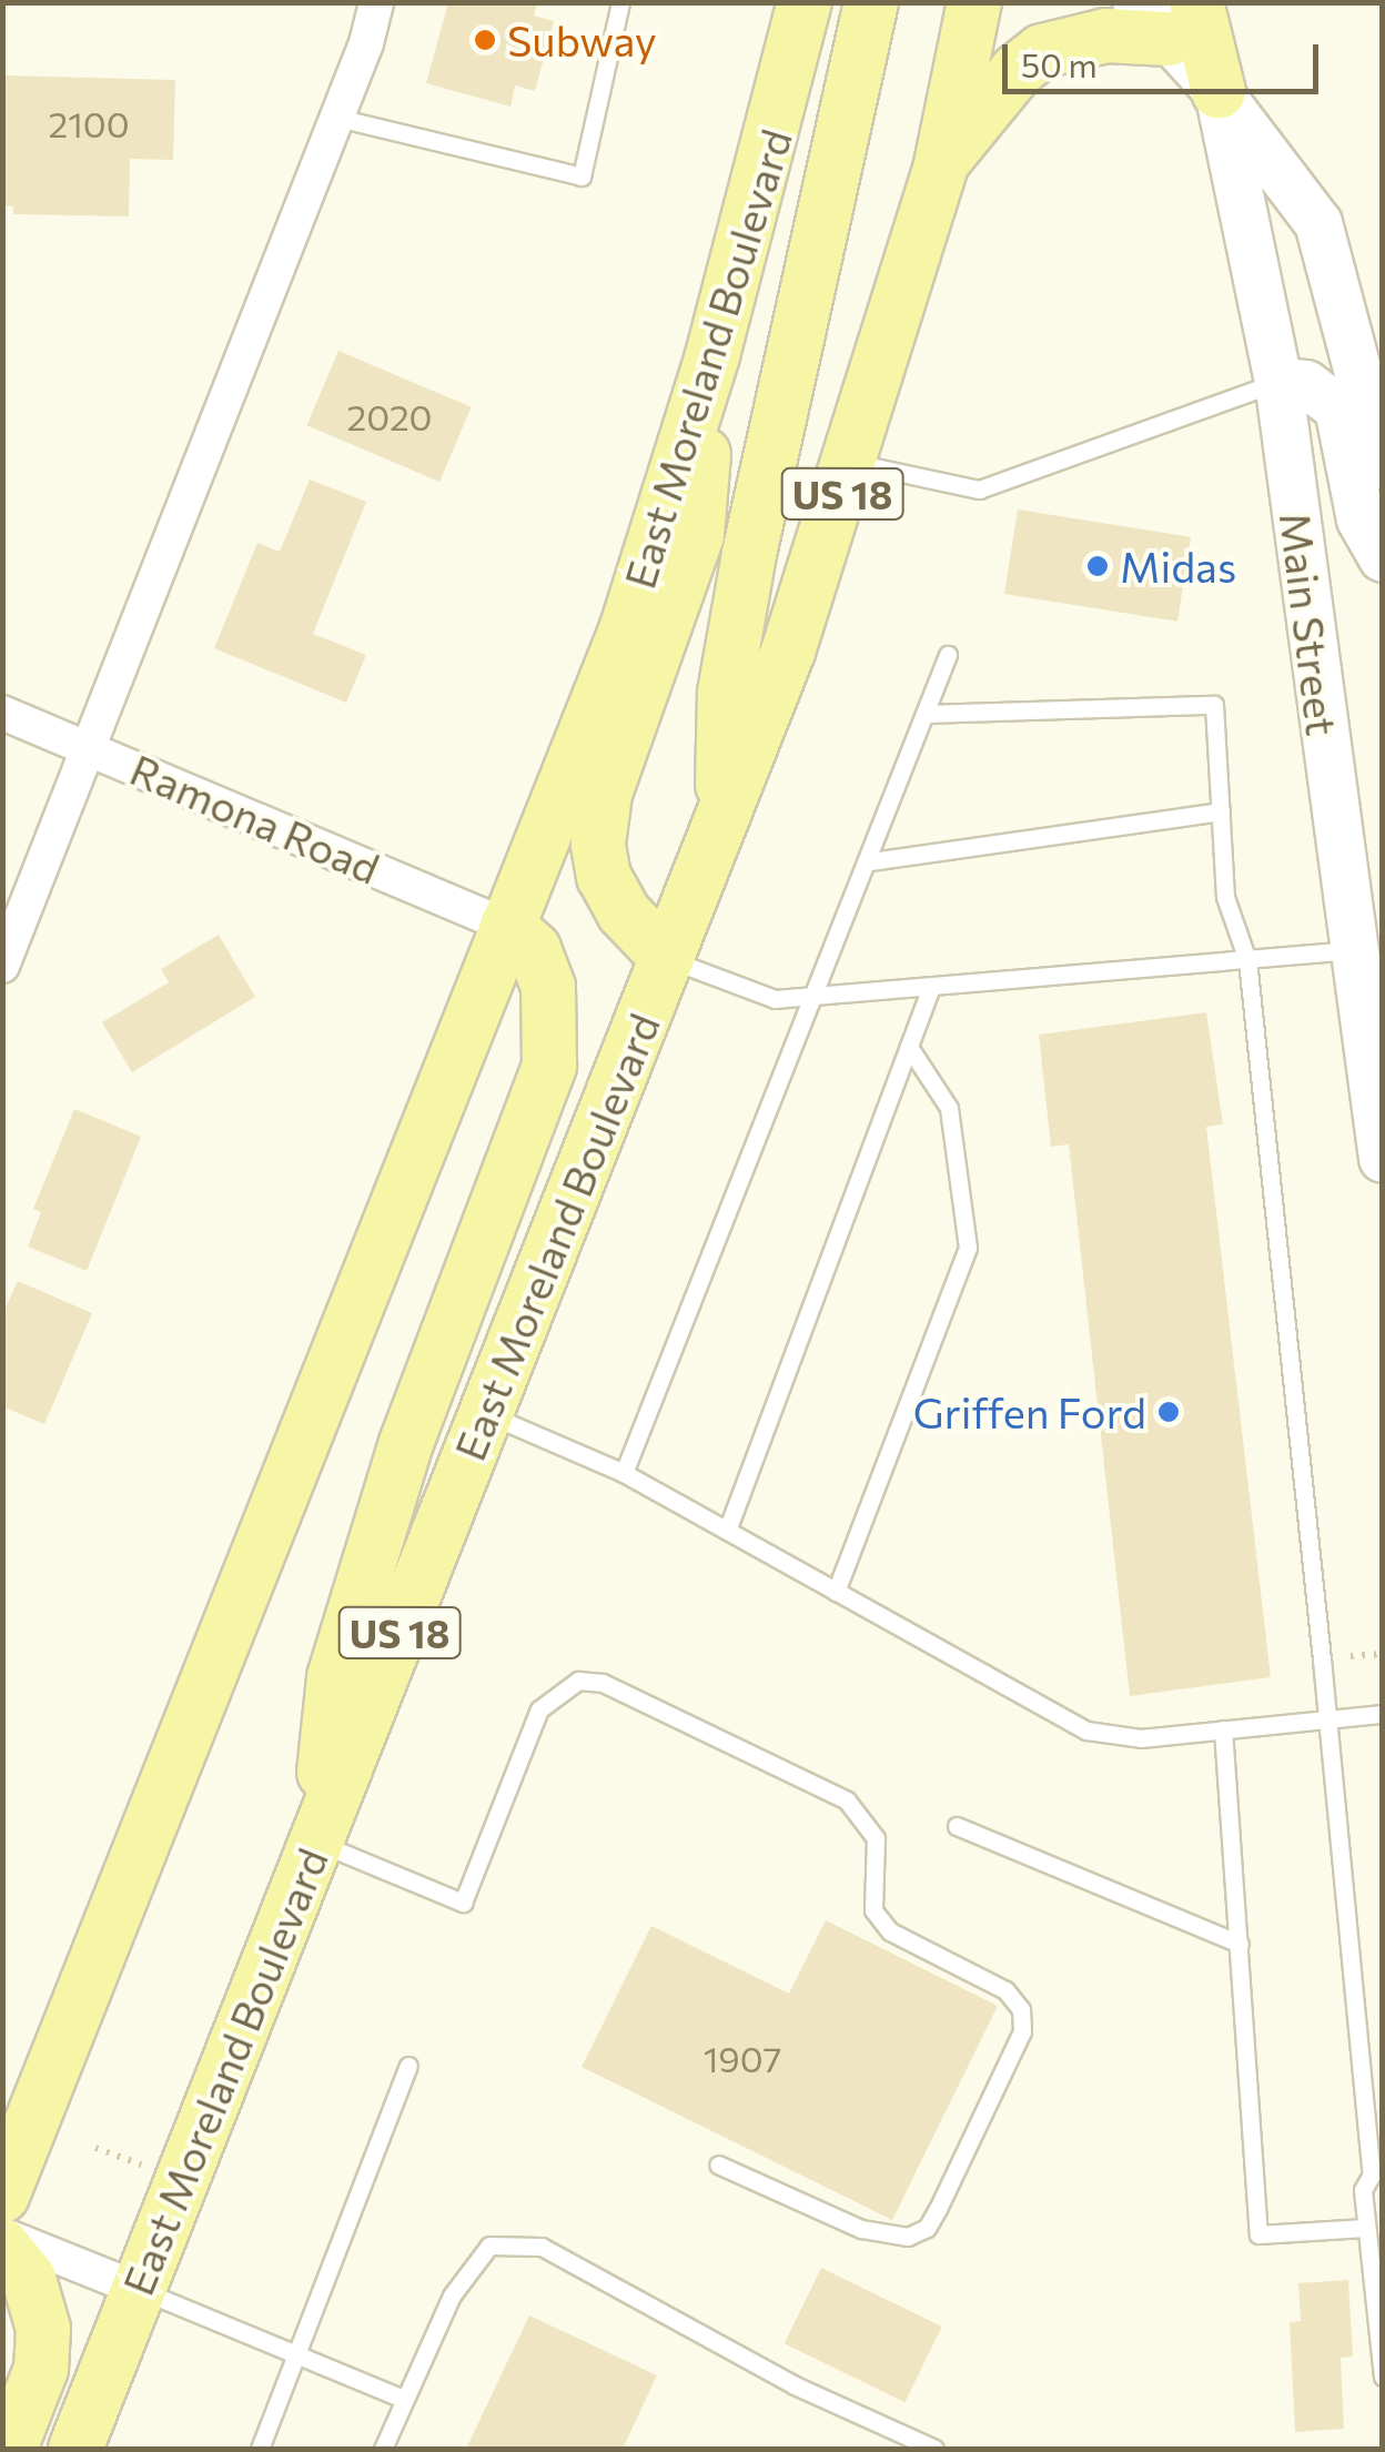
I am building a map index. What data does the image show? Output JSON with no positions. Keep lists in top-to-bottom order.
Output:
{
  "streets": {
    "main road": ["East Moreland Boulevard", "US 18", "Main Street"],
    "street": ["Ramona Road"]
  },
  "crossings": [
    ["East Moreland Boulevard", "Ramona Road"]
  ],
  "places": ["Subway", "Midas", "Griffen Ford"],
  "house_numbers": ["2100", "2020", "1907"],
  "scale_bar": "50 m"
}
